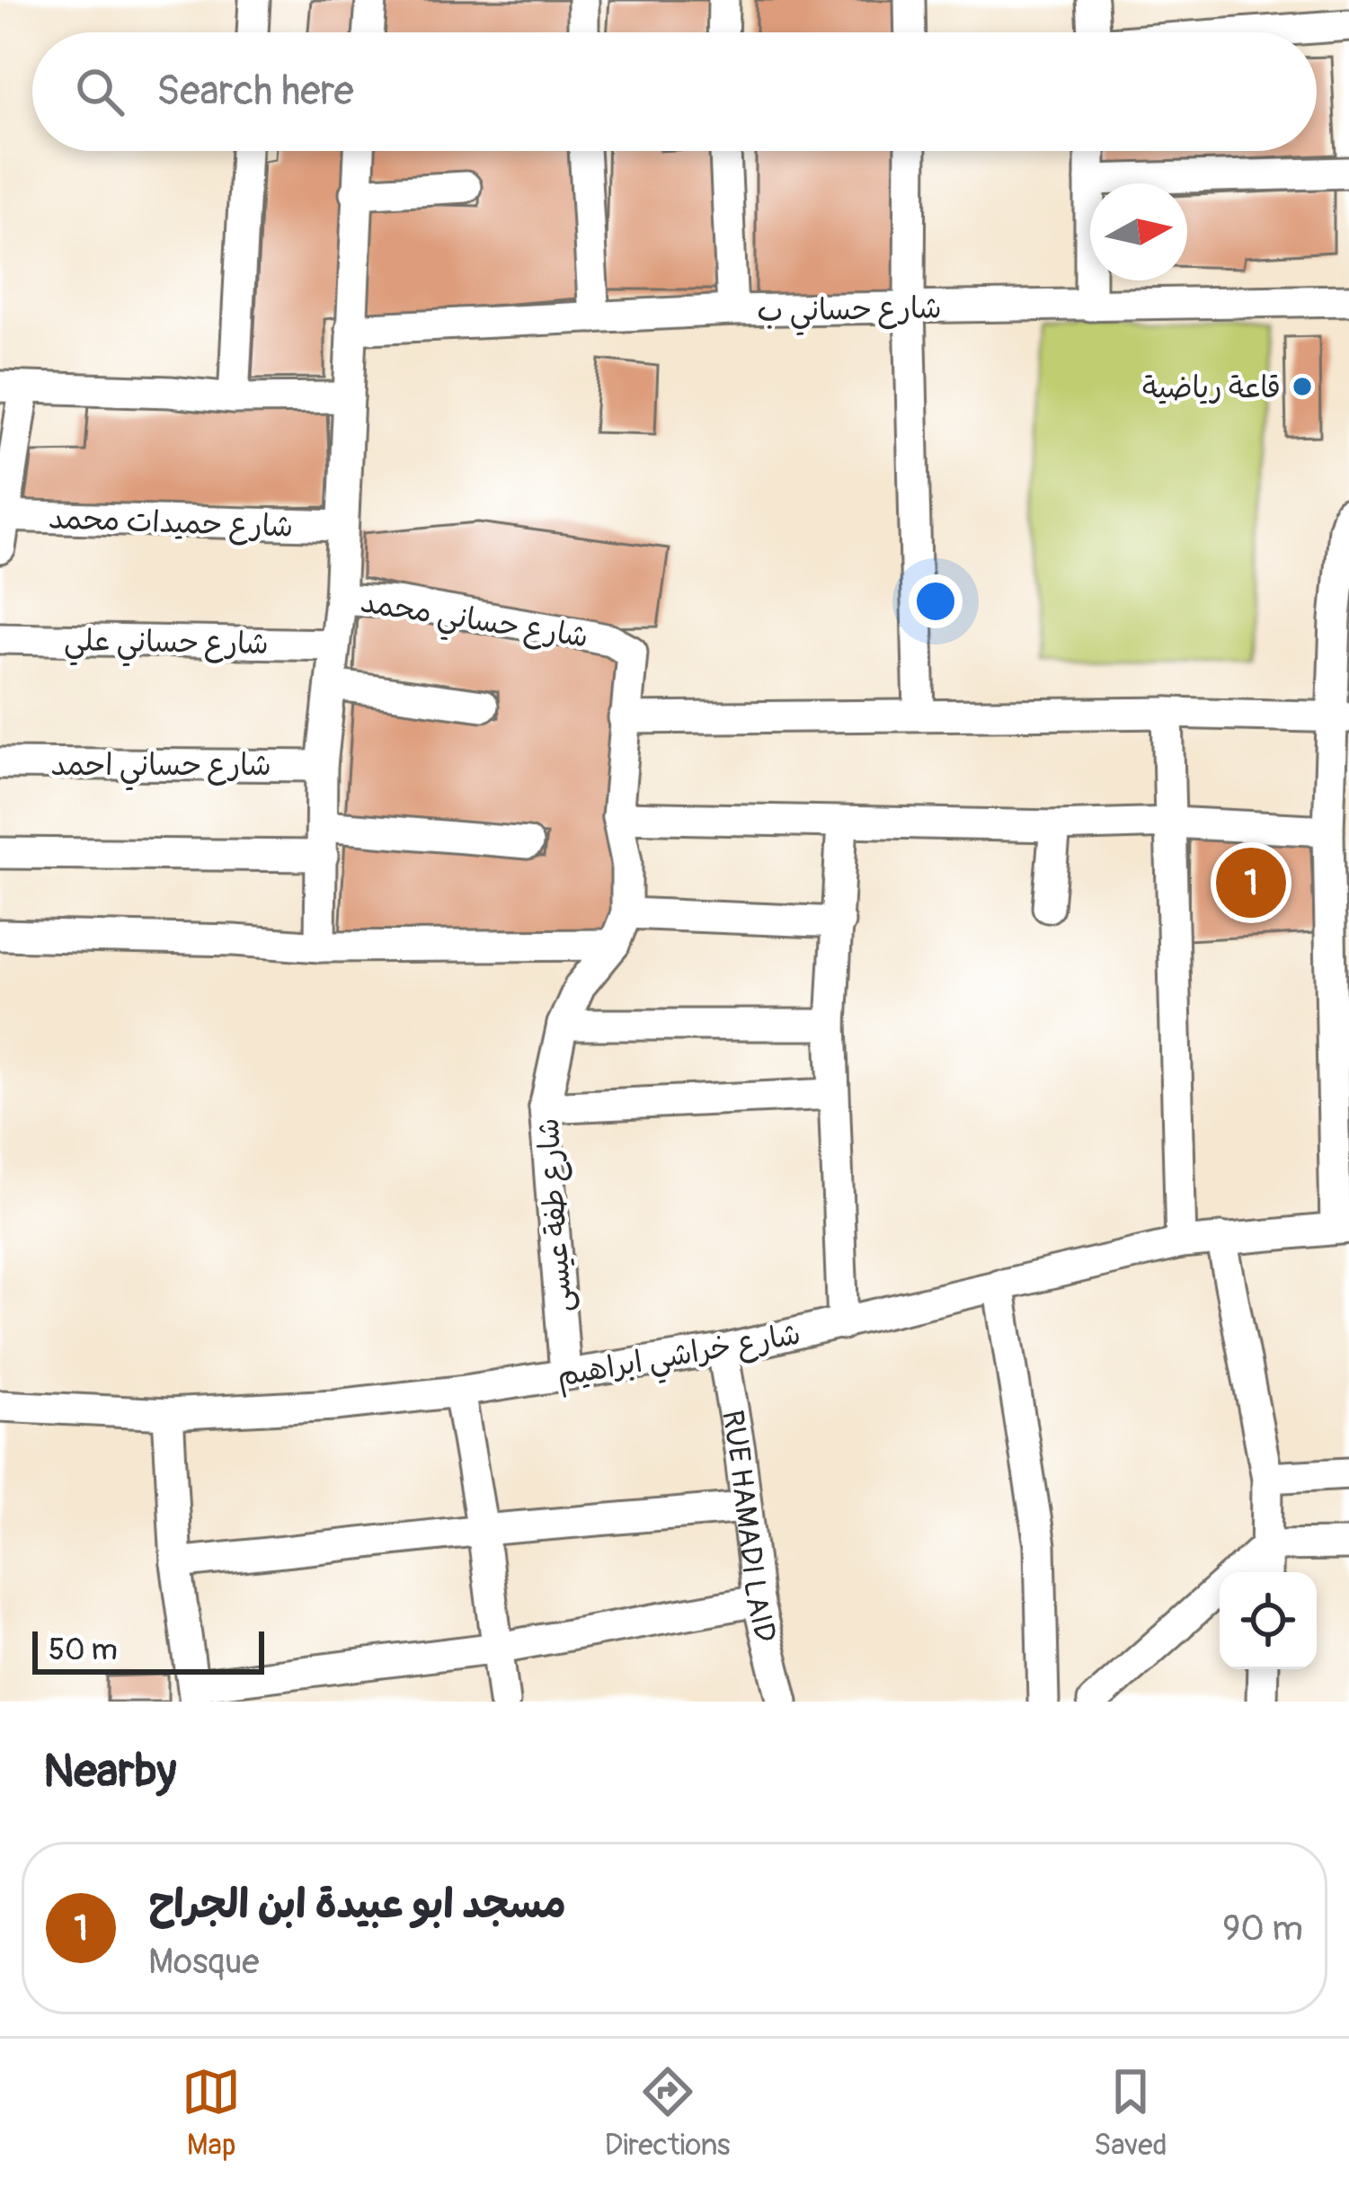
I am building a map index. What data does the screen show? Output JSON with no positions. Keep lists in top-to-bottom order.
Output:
{
  "streets": {
    "street": [
      "شارع حساني ب",
      "شارع حميدات محمد",
      "شارع حساني محمد",
      "شارع حساني علي",
      "شارع حساني احمد",
      "شارع طفة عيسى",
      "شارع خراشي ابراهيم",
      "RUE HAMADI LAID"
    ]
  },
  "crossings": [
    ["شارع حساني ب", "شارع حساني محمد"],
    ["شارع حميدات محمد", "شارع حساني محمد"],
    ["شارع حساني محمد", "شارع حساني علي"],
    ["شارع حساني محمد", "شارع حساني احمد"],
    ["شارع حساني محمد", "شارع طفة عيسى"],
    ["شارع طفة عيسى", "شارع خراشي ابراهيم"],
    ["شارع خراشي ابراهيم", "RUE HAMADI LAID"]
  ],
  "places": ["قاعة رياضية"],
  "scale_bar": "50 m",
  "north": "right",
  "page": {
    "search": "Search here",
    "pins": "1",
    "scale": "50 m",
    "heading": "Nearby",
    "list": [
      {
        "mark": "1",
        "name": "مسجد ابو عبيدة ابن الجراح",
        "note": "Mosque",
        "value": "90 m"
      }
    ],
    "nav": ["Map", "Directions", "Saved"]
  }
}
